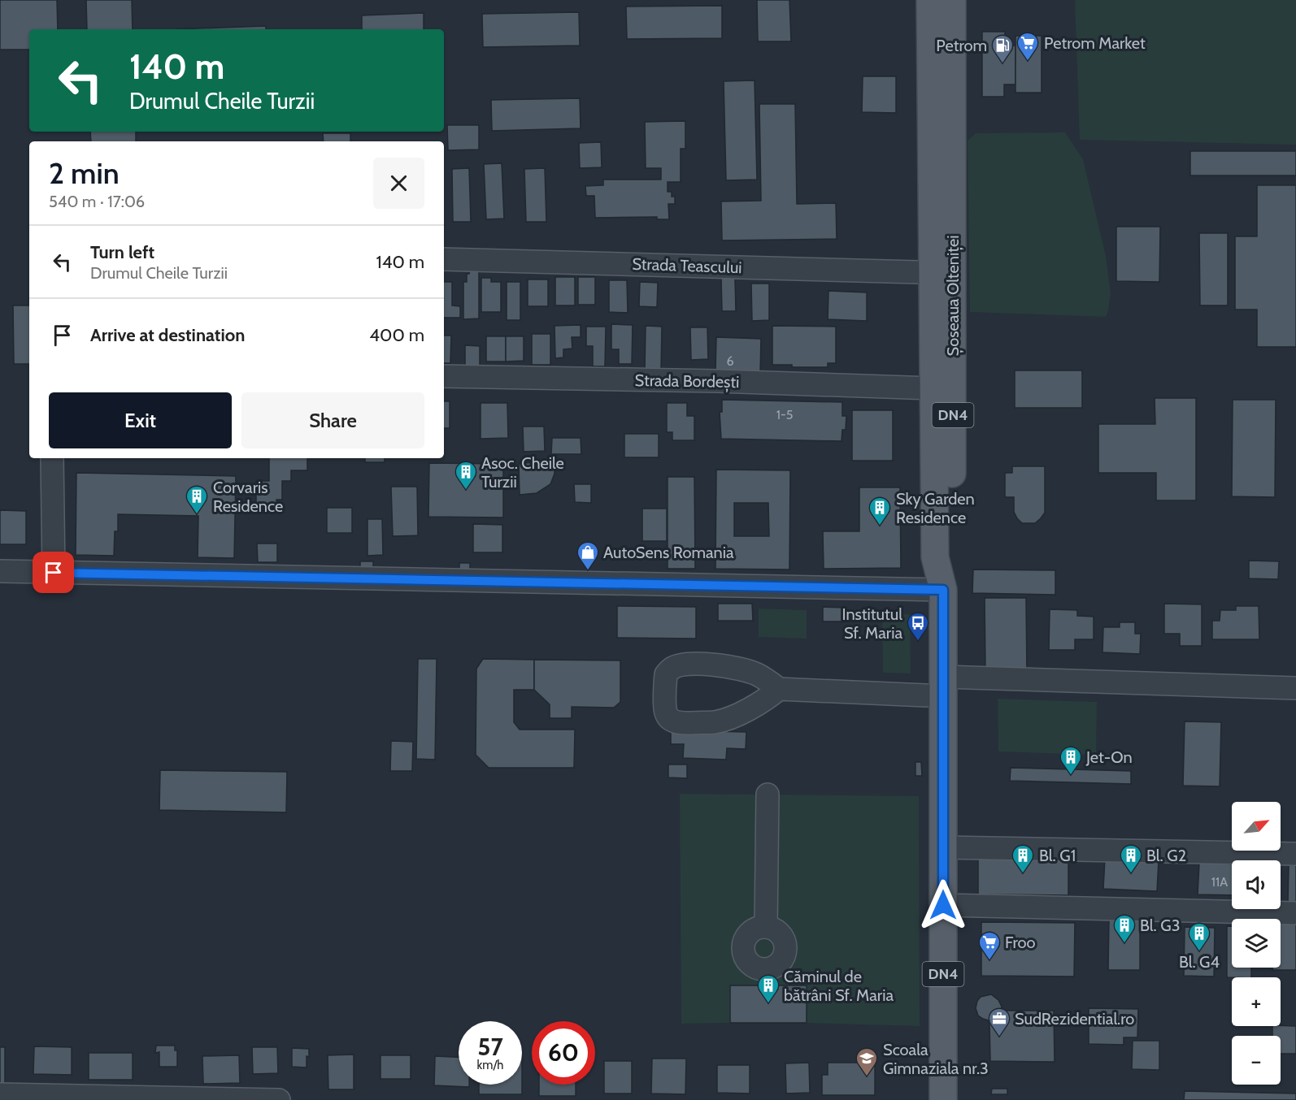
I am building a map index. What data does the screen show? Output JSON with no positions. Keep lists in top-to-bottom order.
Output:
{
  "streets": {
    "main road": ["Șoseaua Olteniței", "DN4"],
    "street": ["Strada Teascului", "Strada Bordești"]
  },
  "crossings": [
    ["Strada Teascului", "Șoseaua Olteniței"],
    ["Șoseaua Olteniței", "Strada Bordești"]
  ],
  "places": {
    "supermarket": ["Petrom Market", "Froo"],
    "fuel station": ["Petrom"],
    "building": [
      "Asoc. Cheile Turzii",
      "Corvaris Residence",
      "Sky Garden Residence",
      "Jet-On",
      "Bl. G1",
      "Bl. G2",
      "Bl. G3",
      "Bl. G4",
      "Căminul de bătrâni Sf. Maria"
    ],
    "shop": ["AutoSens Romania"],
    "bus stop": ["Institutul Sf. Maria"],
    "office": ["SudRezidential.ro"],
    "school or university": ["Scoala Gimnaziala nr.3"]
  },
  "house_numbers": ["6", "1-5", "11A"],
  "north": "top right",
  "page": {
    "turn": ["140 m", "Drumul Cheile Turzii"],
    "heading": ["2 min", "540 m · 17:06"],
    "list": [
      {
        "name": "Turn left",
        "note": "Drumul Cheile Turzii",
        "value": "140 m"
      },
      {
        "name": "Arrive at destination",
        "value": "400 m"
      }
    ],
    "buttons": ["Exit", "Share"],
    "map_buttons": ["+", "−"],
    "speed": "57 km/h",
    "limit": "60"
  }
}
